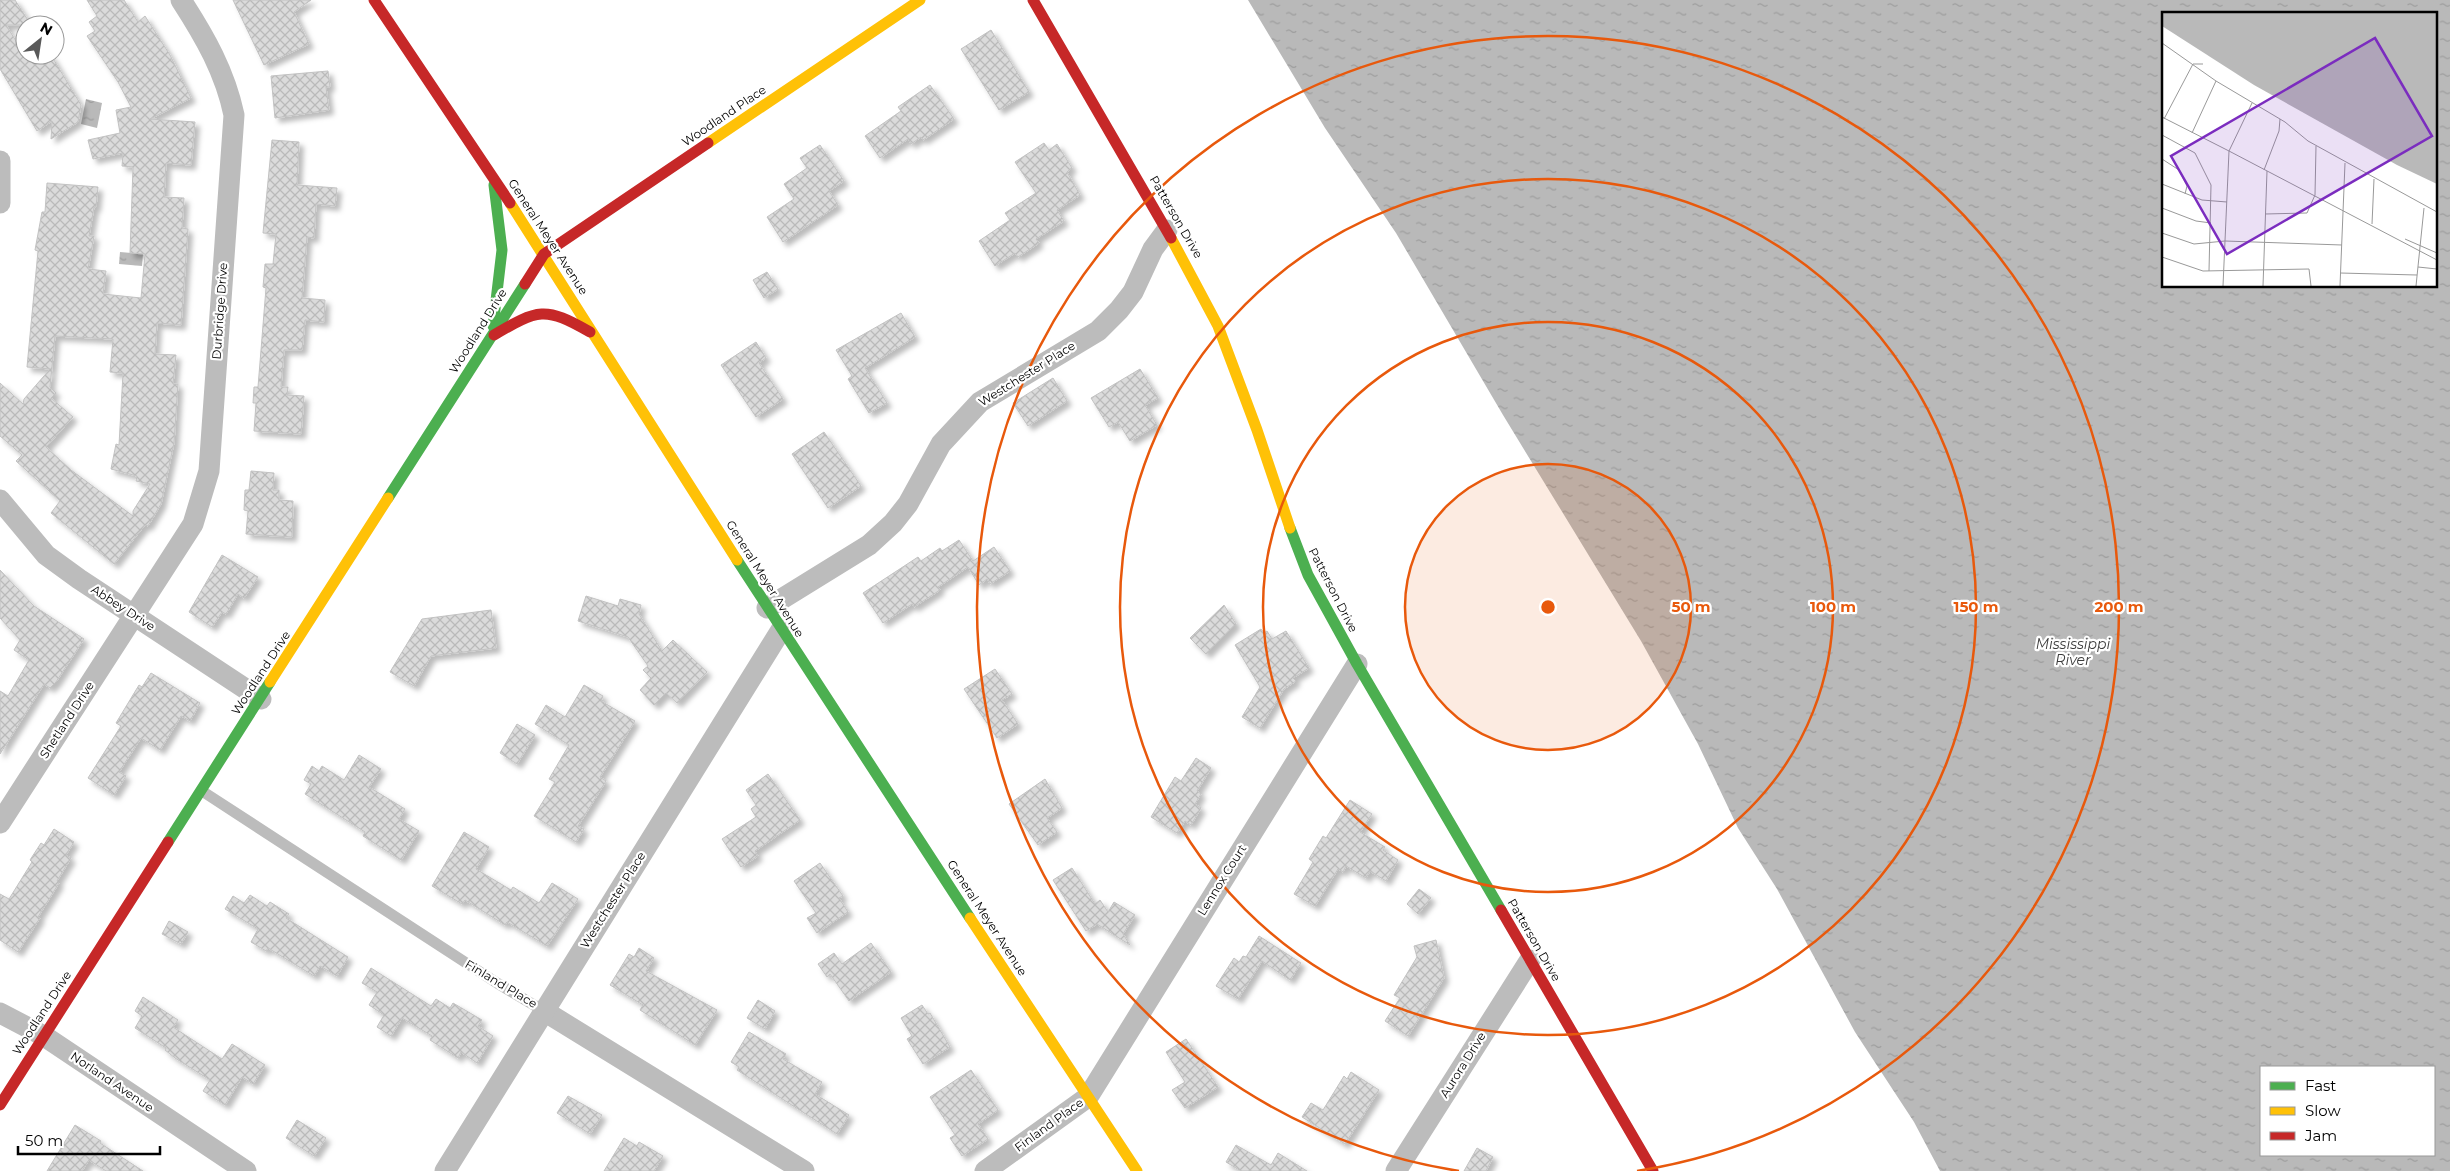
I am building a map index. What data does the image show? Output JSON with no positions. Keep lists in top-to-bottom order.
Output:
{
  "streets": {
    "street": [
      "Woodland Place",
      "Patterson Drive",
      "General Meyer Avenue",
      "Durbridge Drive",
      "Woodland Drive",
      "Westchester Place",
      "Abbey Drive",
      "Shetland Drive",
      "Lennox Court",
      "Finland Place",
      "Aurora Drive",
      "Norland Avenue"
    ]
  },
  "crossings": [
    ["Woodland Place", "General Meyer Avenue"],
    ["Woodland Place", "Woodland Drive"],
    ["Patterson Drive", "Westchester Place"],
    ["Patterson Drive", "Lennox Court"],
    ["Patterson Drive", "Aurora Drive"],
    ["General Meyer Avenue", "Woodland Drive"],
    ["General Meyer Avenue", "Westchester Place"],
    ["General Meyer Avenue", "Lennox Court"],
    ["General Meyer Avenue", "Finland Place"],
    ["Durbridge Drive", "Abbey Drive"],
    ["Durbridge Drive", "Shetland Drive"],
    ["Woodland Drive", "Abbey Drive"],
    ["Woodland Drive", "Finland Place"],
    ["Woodland Drive", "Norland Avenue"],
    ["Westchester Place", "Finland Place"],
    ["Abbey Drive", "Shetland Drive"],
    ["Lennox Court", "Finland Place"]
  ],
  "water": ["Mississippi River"],
  "legend": ["Fast", "Slow", "Jam"],
  "scale_bar": "50 m",
  "north": "top right",
  "rings": [
    "50 m",
    "100 m",
    "150 m",
    "200 m"
  ]
}
